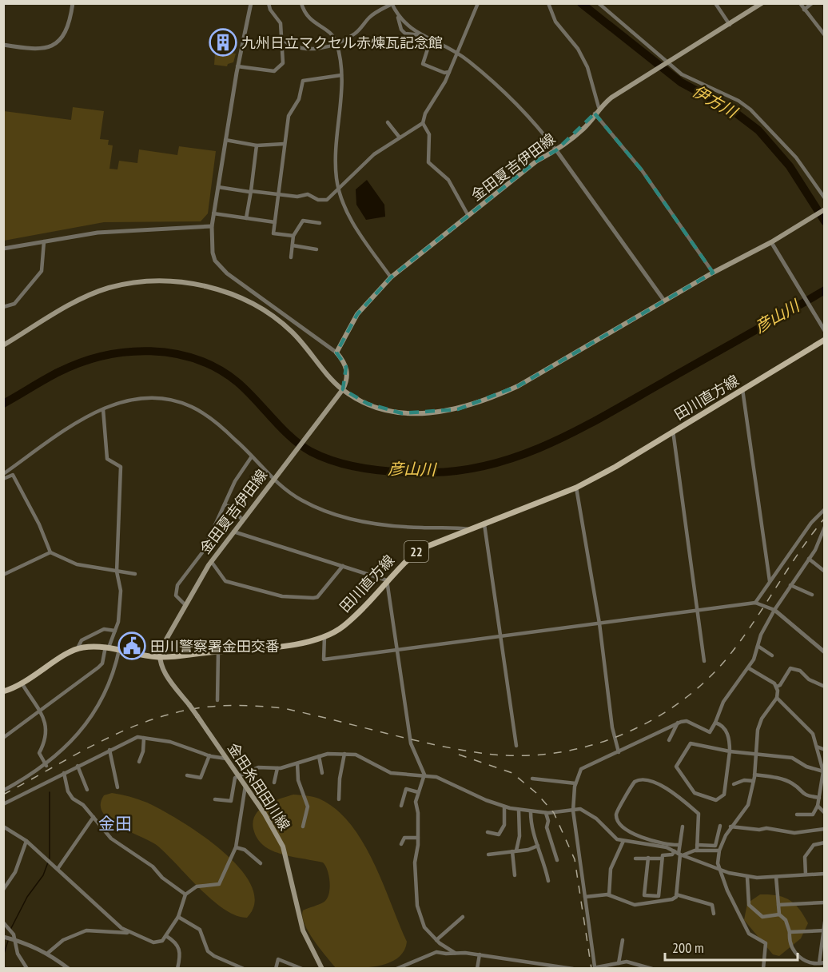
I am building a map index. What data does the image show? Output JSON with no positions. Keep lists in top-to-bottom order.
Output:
{
  "streets": {
    "main road": [
      "金田夏吉伊田線",
      "田川直方線",
      "22",
      "金田糸田田川線"
    ]
  },
  "crossings": [
    ["金田夏吉伊田線", "田川直方線"],
    ["金田夏吉伊田線", "金田糸田田川線"],
    ["田川直方線", "金田糸田田川線"]
  ],
  "districts": ["金田"],
  "water": ["伊方川", "彦山川"],
  "places": {
    "building": ["九州日立マクセル赤煉瓦記念館"],
    "public building": ["田川警察署金田交番"]
  },
  "scale_bar": "200 m"
}
